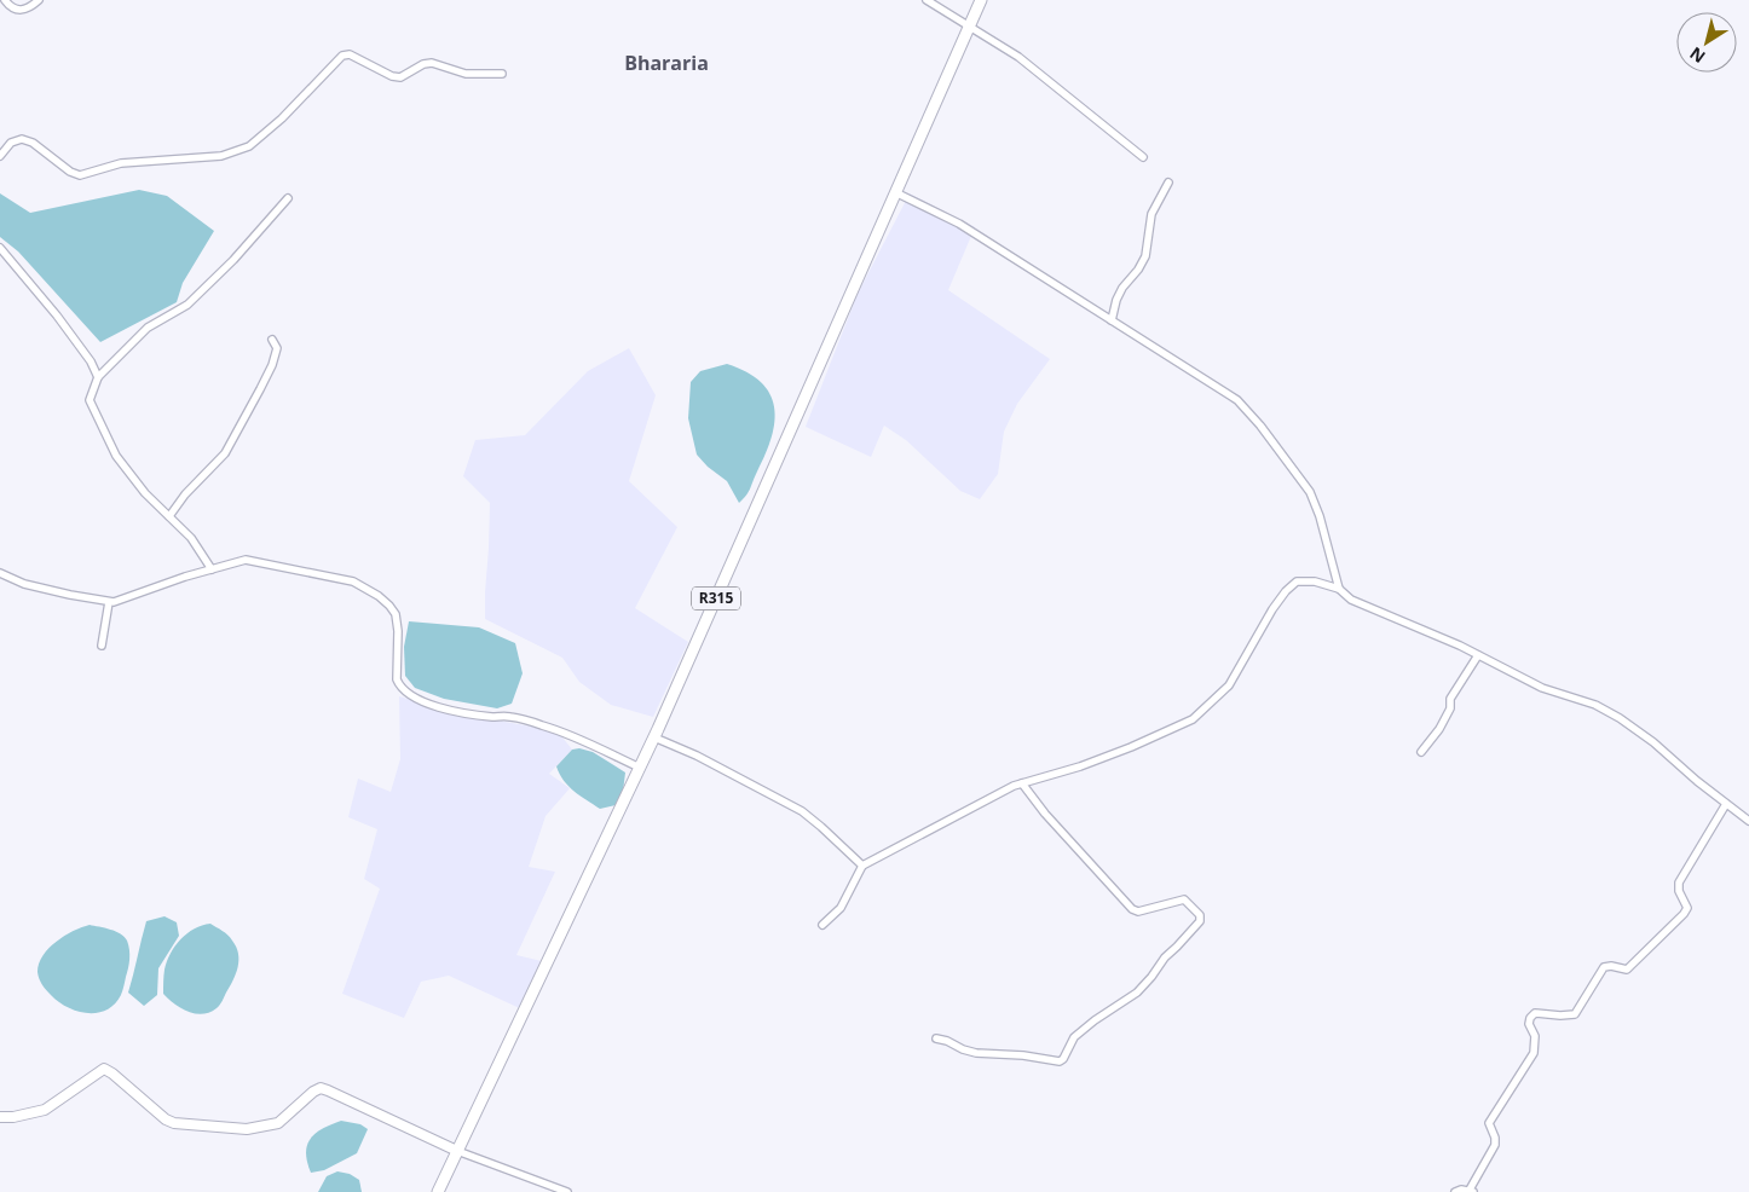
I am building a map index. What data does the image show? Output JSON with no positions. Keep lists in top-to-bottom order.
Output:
{
  "streets": {
    "main road": ["R315"]
  },
  "districts": ["Bhararia"],
  "north": "bottom left"
}
